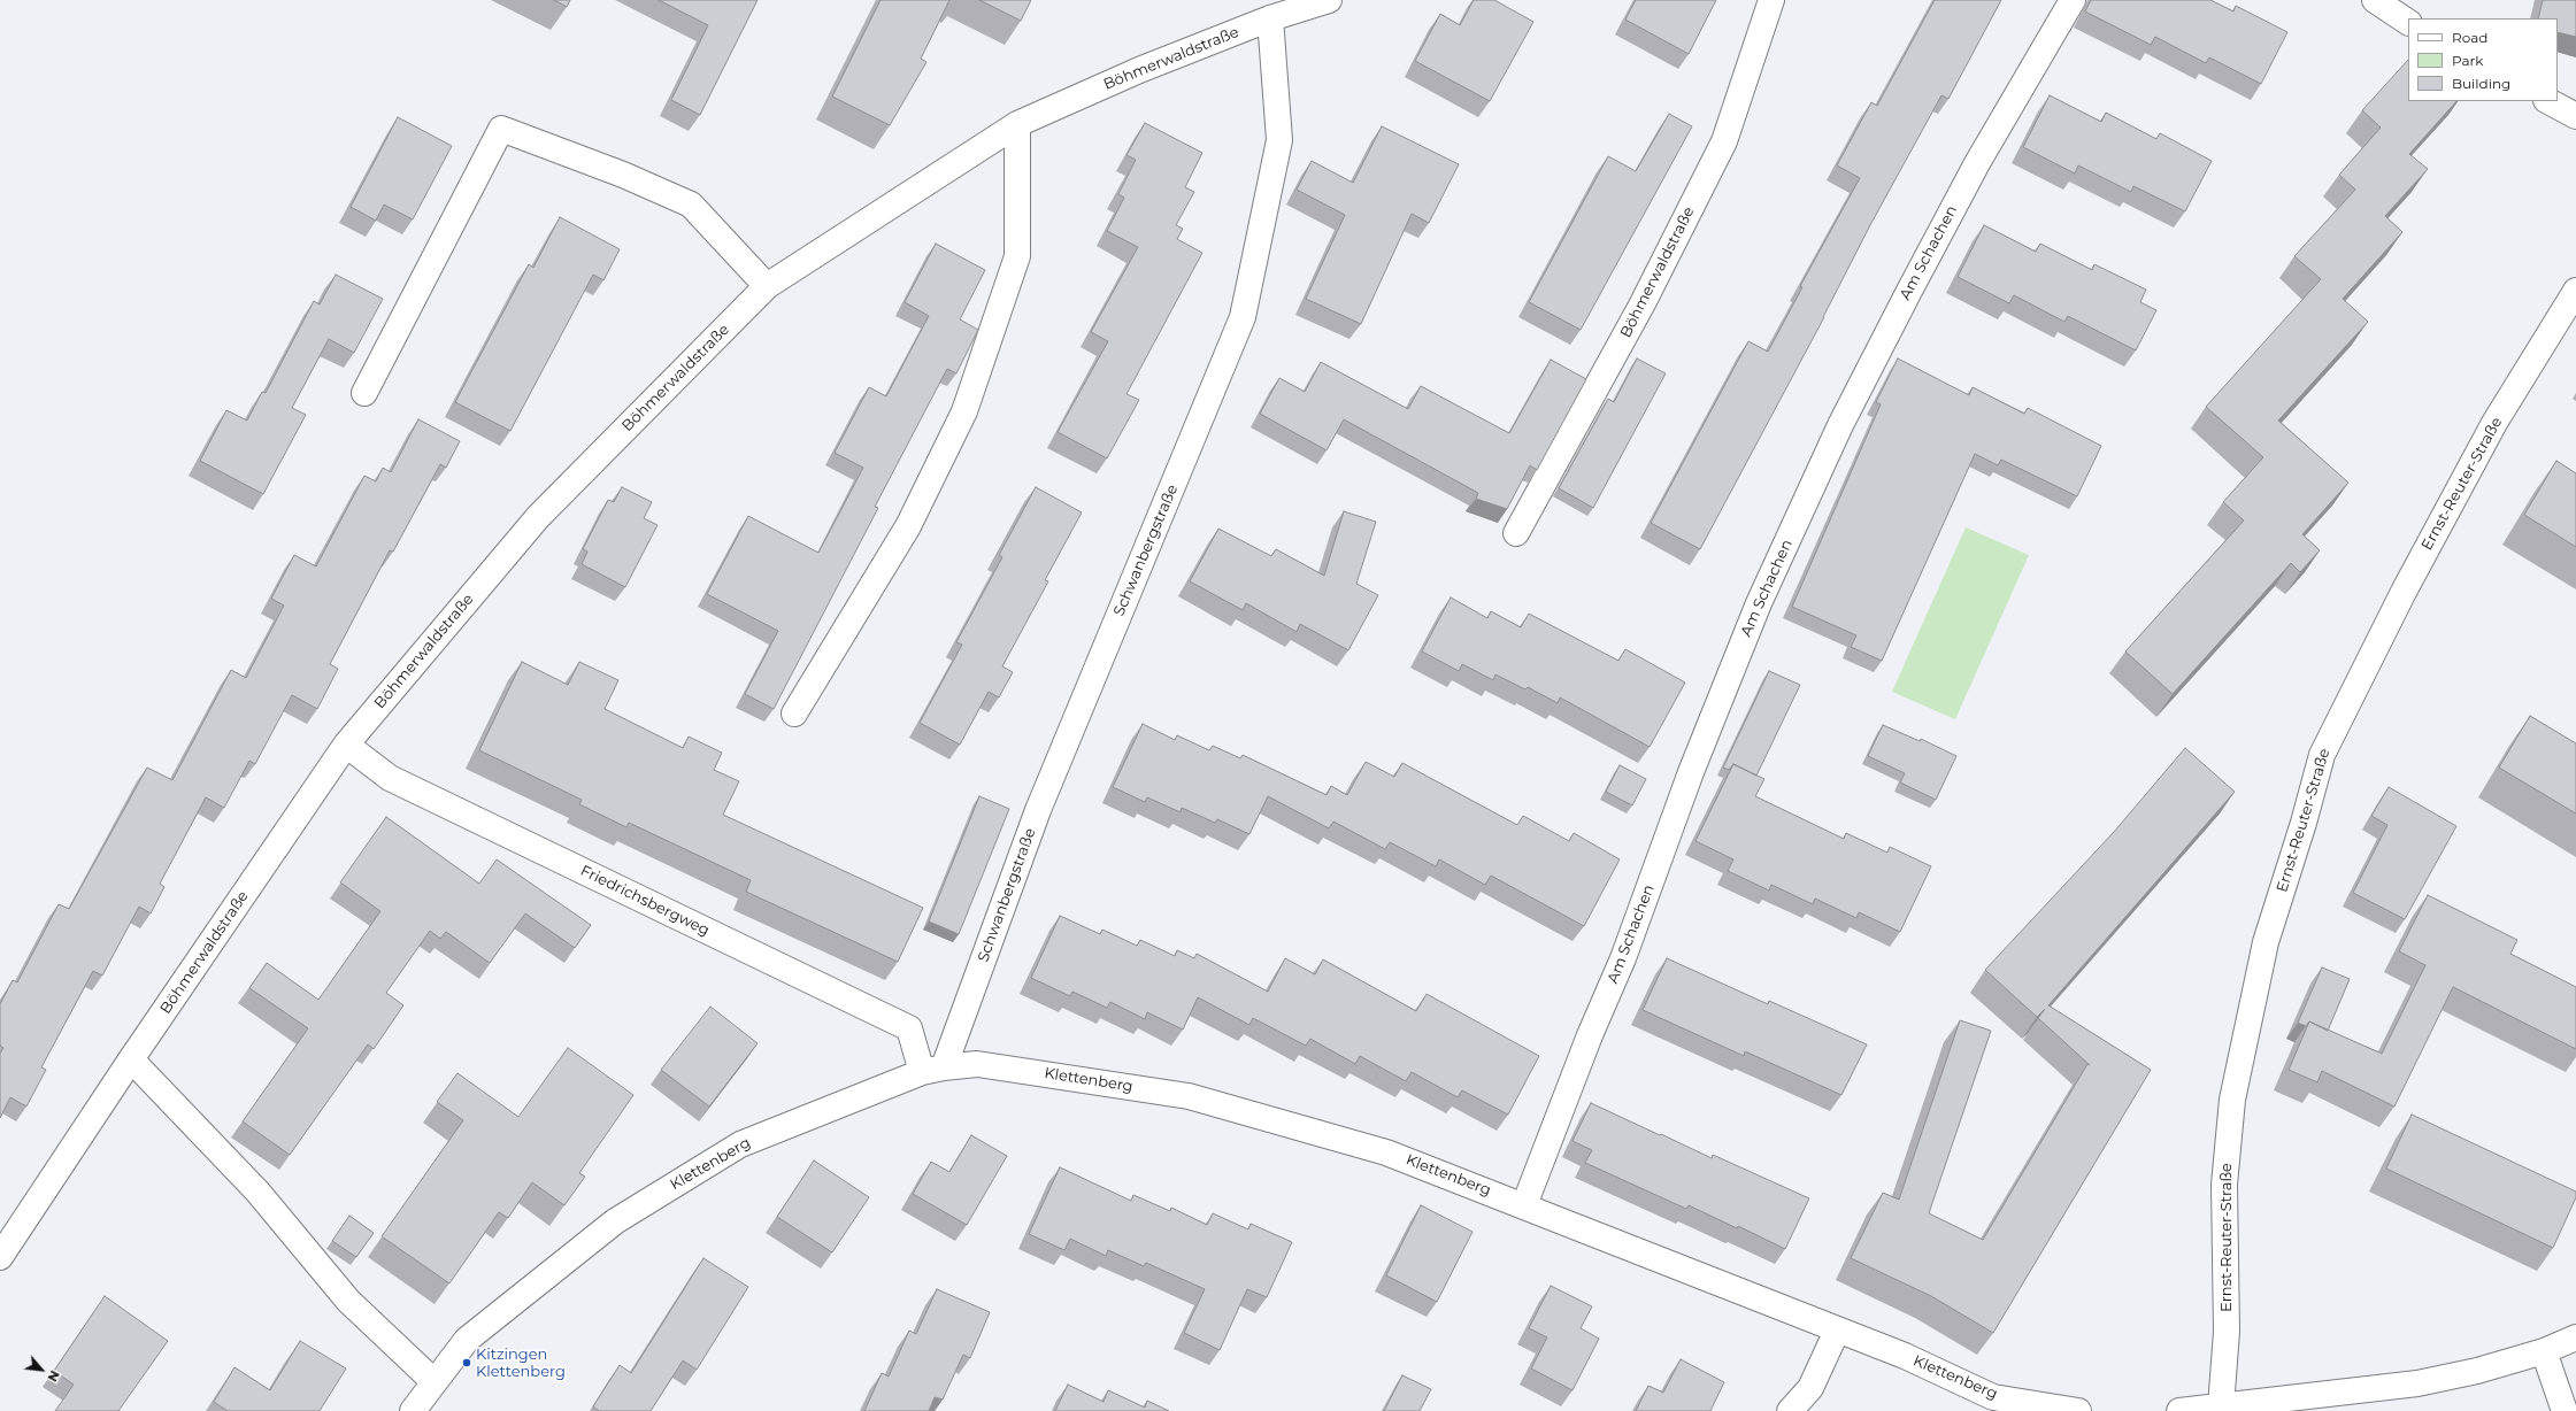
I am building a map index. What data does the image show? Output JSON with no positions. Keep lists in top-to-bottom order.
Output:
{
  "streets": {
    "street": [
      "Böhmerwaldstraße",
      "Am Schachen",
      "Ernst-Reuter-Straße",
      "Schwanbergstraße",
      "Friedrichsbergweg",
      "Klettenberg"
    ]
  },
  "crossings": [
    ["Böhmerwaldstraße", "Schwanbergstraße"],
    ["Böhmerwaldstraße", "Friedrichsbergweg"],
    ["Am Schachen", "Klettenberg"],
    ["Schwanbergstraße", "Friedrichsbergweg"],
    ["Schwanbergstraße", "Klettenberg"],
    ["Friedrichsbergweg", "Klettenberg"]
  ],
  "places": ["Kitzingen Klettenberg"],
  "legend": ["Road", "Park", "Building"],
  "north": "bottom right"
}
